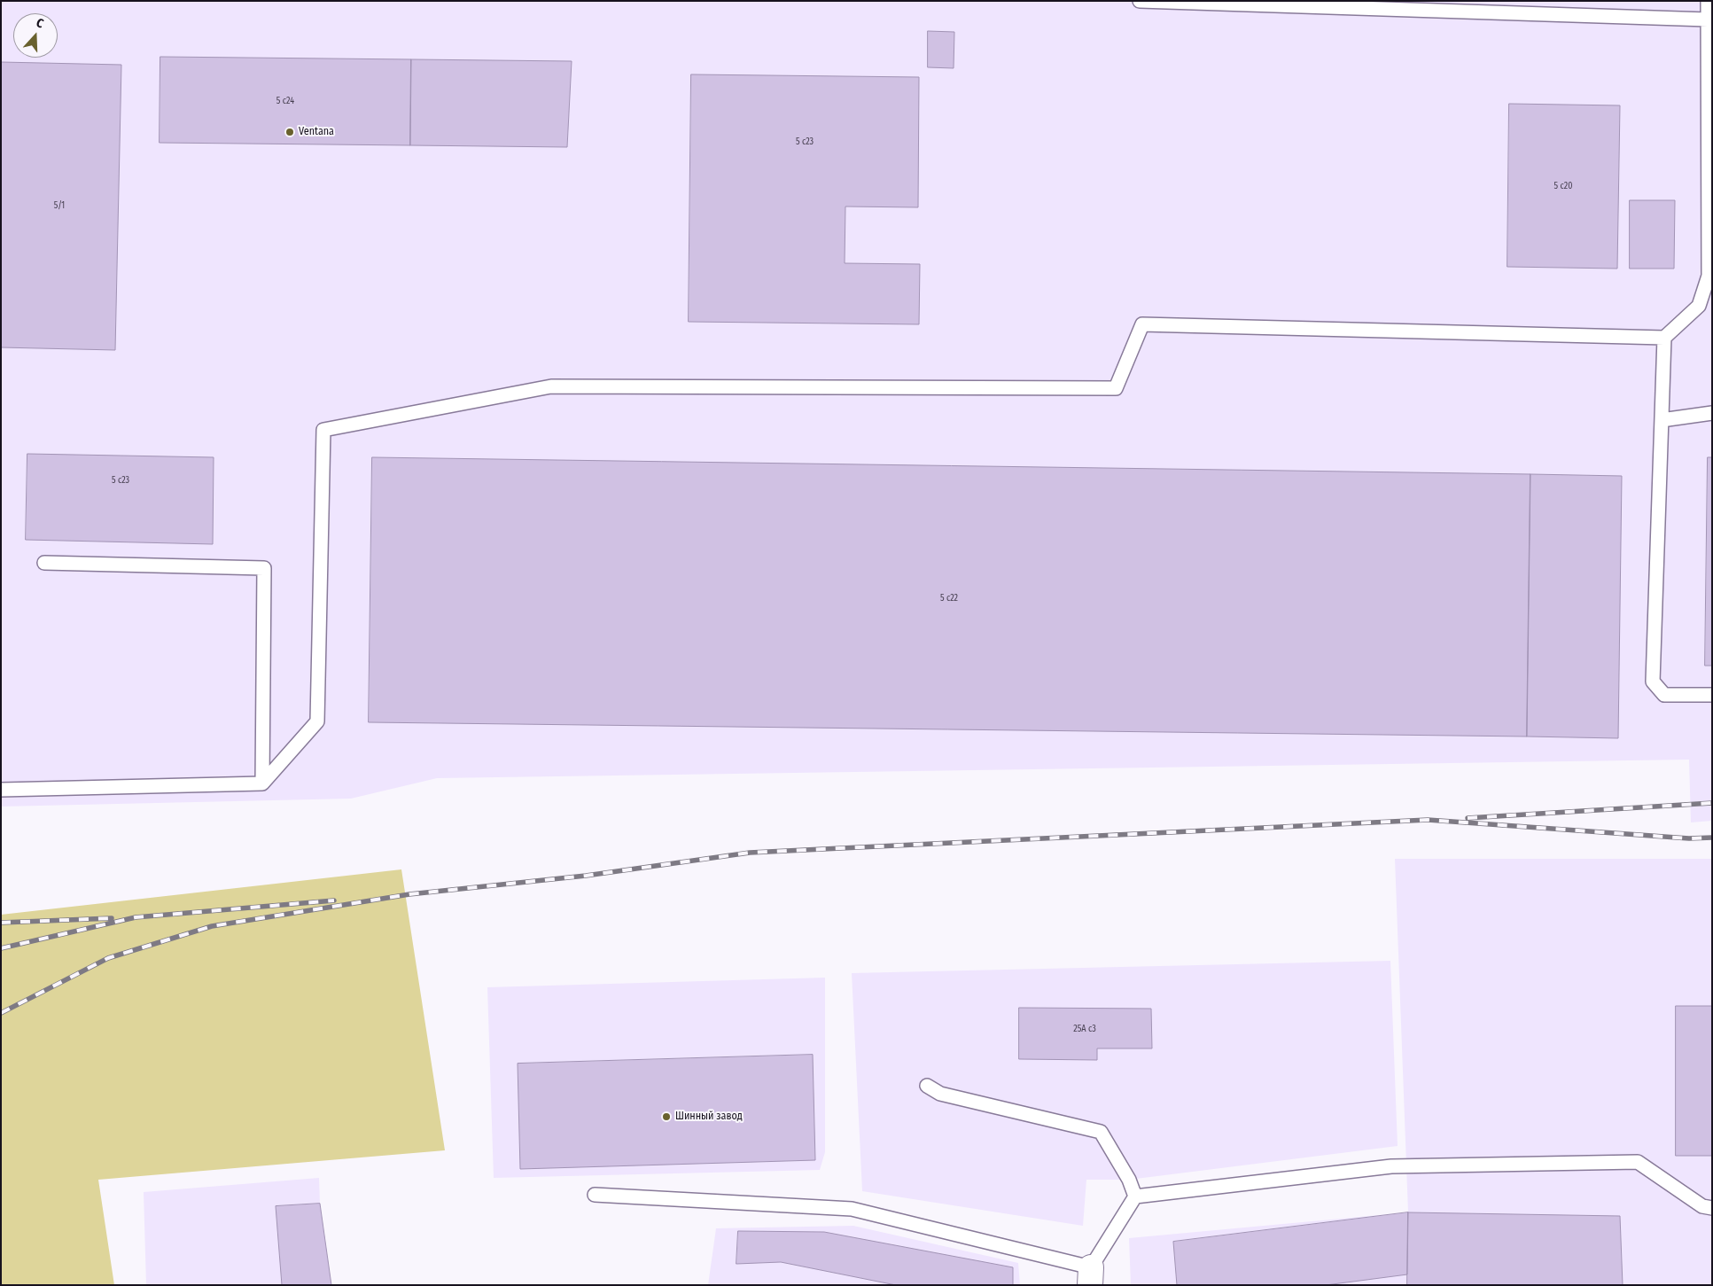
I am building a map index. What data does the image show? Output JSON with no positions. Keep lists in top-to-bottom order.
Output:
{
  "places": ["Ventana", "Шинный завод"],
  "house_numbers": [
    "5 с24",
    "5 с23",
    "5 с20",
    "5/1",
    "5 с23",
    "5 с22",
    "25А с3"
  ],
  "north": "top"
}
